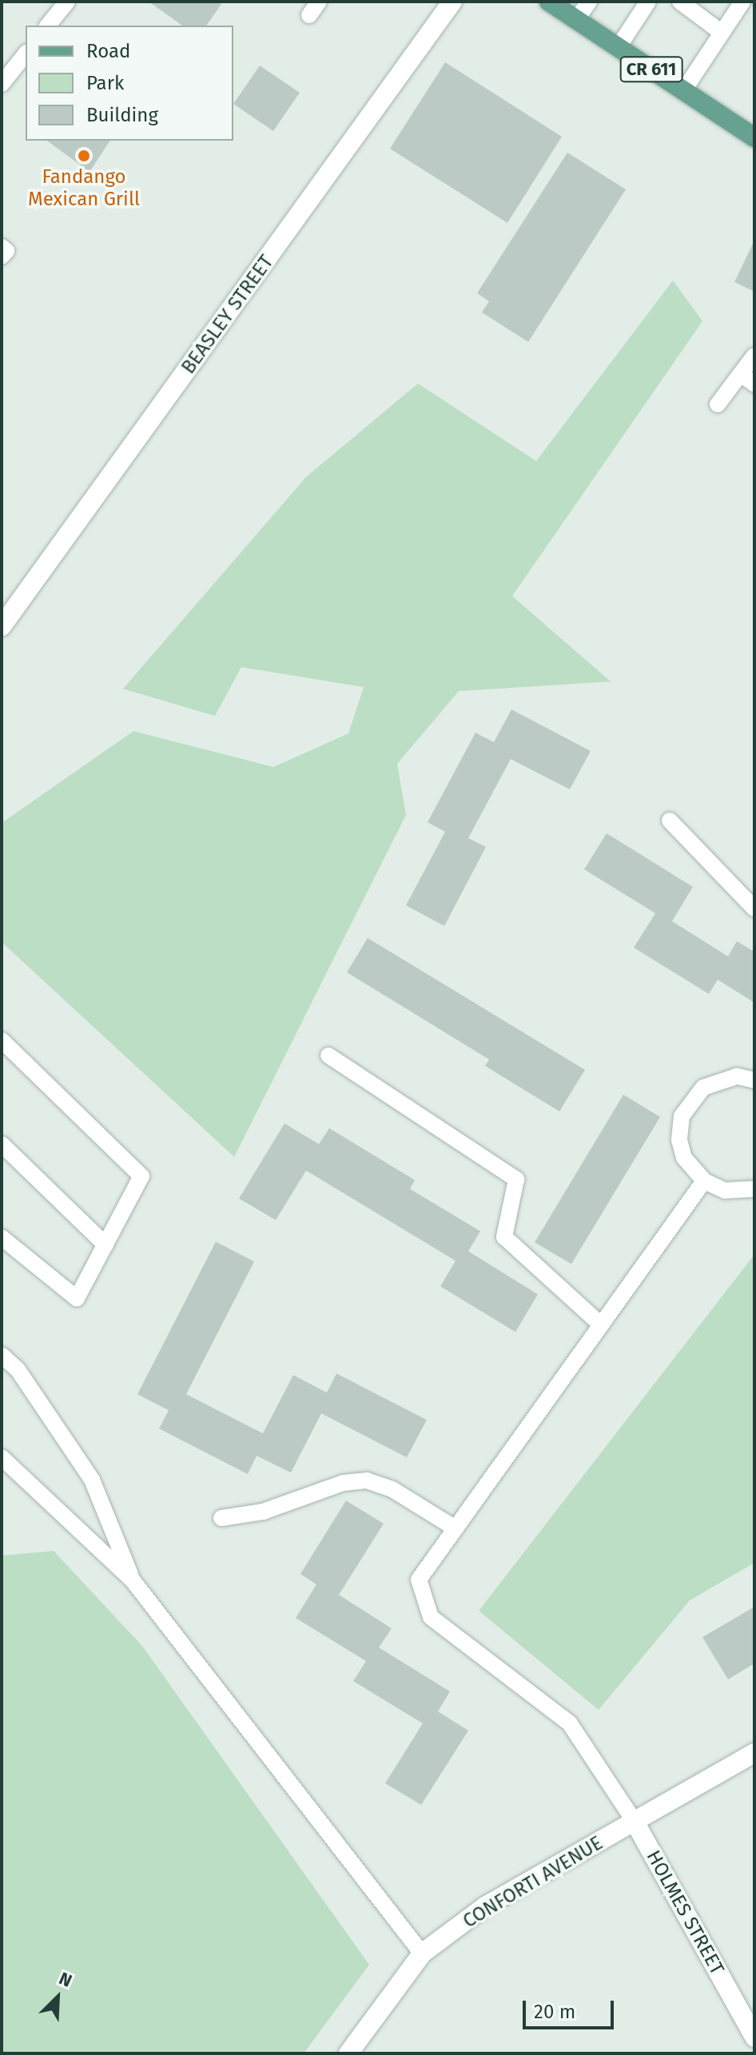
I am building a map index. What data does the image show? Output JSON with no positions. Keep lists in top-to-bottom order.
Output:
{
  "streets": {
    "main road": ["CR 611"],
    "street": ["BEASLEY STREET", "CONFORTI AVENUE", "HOLMES STREET"]
  },
  "crossings": [
    ["CONFORTI AVENUE", "HOLMES STREET"]
  ],
  "places": ["Fandango Mexican Grill"],
  "legend": ["Road", "Park", "Building"],
  "scale_bar": "20 m",
  "north": "top right"
}
